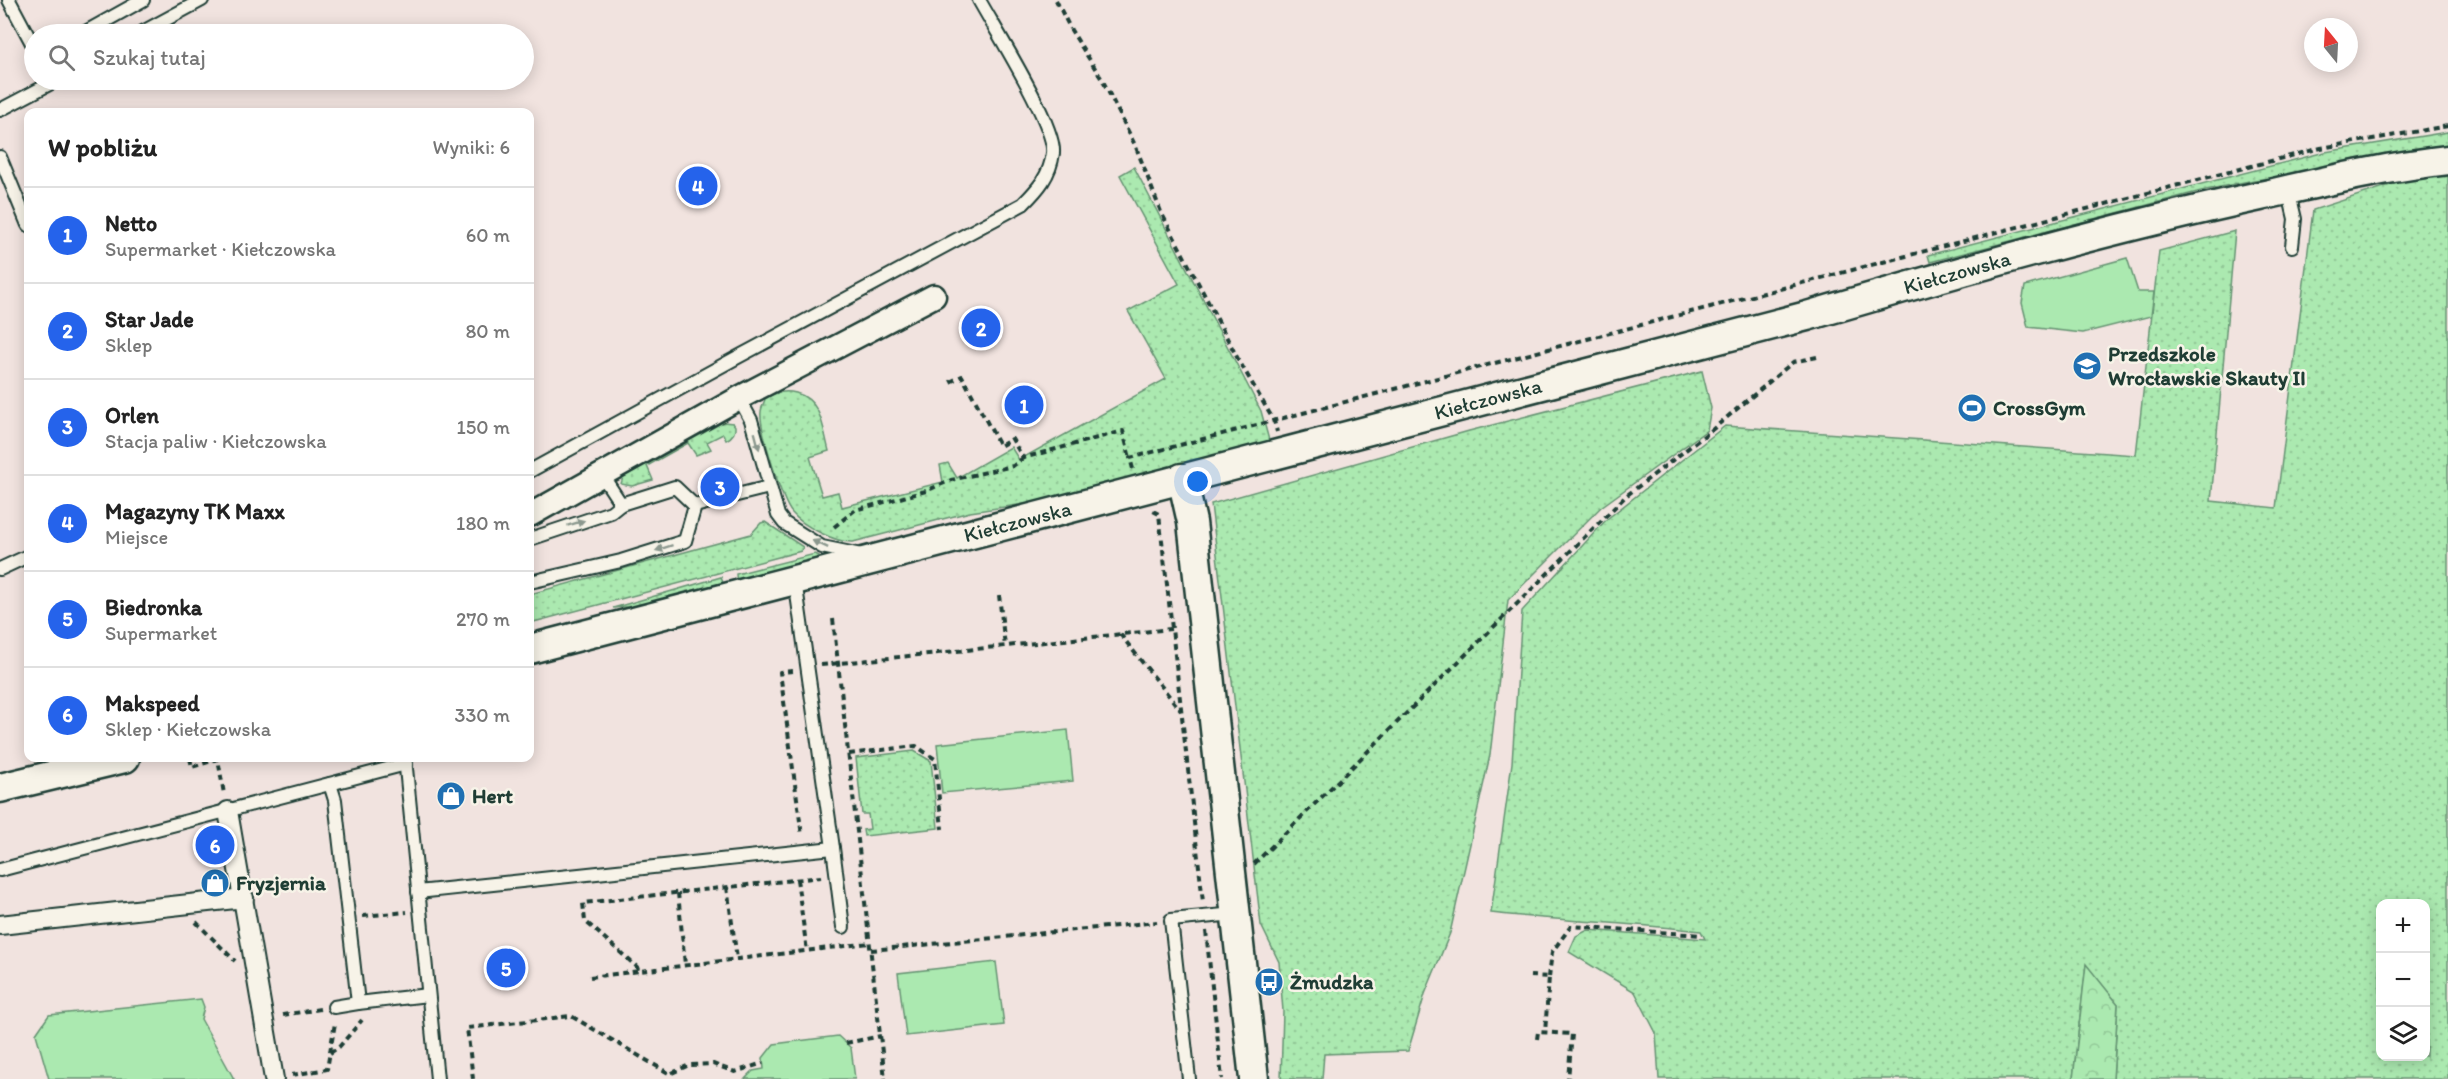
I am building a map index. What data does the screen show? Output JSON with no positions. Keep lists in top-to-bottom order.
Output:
{
  "streets": {
    "street": ["Kiełczowska"]
  },
  "places": {
    "school or university": ["Przedszkole Wrocławskie Skauty II"],
    "sports": ["CrossGym"],
    "shop": ["Hert", "Fryzjernia"],
    "bus stop": ["Żmudzka"]
  },
  "north": "top",
  "page": {
    "search": "Szukaj tutaj",
    "heading": ["W pobliżu", "Wyniki: 6"],
    "pins": [
      "4",
      "2",
      "1",
      "3",
      "6",
      "5"
    ],
    "list": [
      {
        "mark": "1",
        "name": "Netto",
        "note": "Supermarket · Kiełczowska",
        "value": "60 m"
      },
      {
        "mark": "2",
        "name": "Star Jade",
        "note": "Sklep",
        "value": "80 m"
      },
      {
        "mark": "3",
        "name": "Orlen",
        "note": "Stacja paliw · Kiełczowska",
        "value": "150 m"
      },
      {
        "mark": "4",
        "name": "Magazyny TK Maxx",
        "note": "Miejsce",
        "value": "180 m"
      },
      {
        "mark": "5",
        "name": "Biedronka",
        "note": "Supermarket",
        "value": "270 m"
      },
      {
        "mark": "6",
        "name": "Makspeed",
        "note": "Sklep · Kiełczowska",
        "value": "330 m"
      }
    ],
    "map_buttons": ["+", "−"]
  }
}
